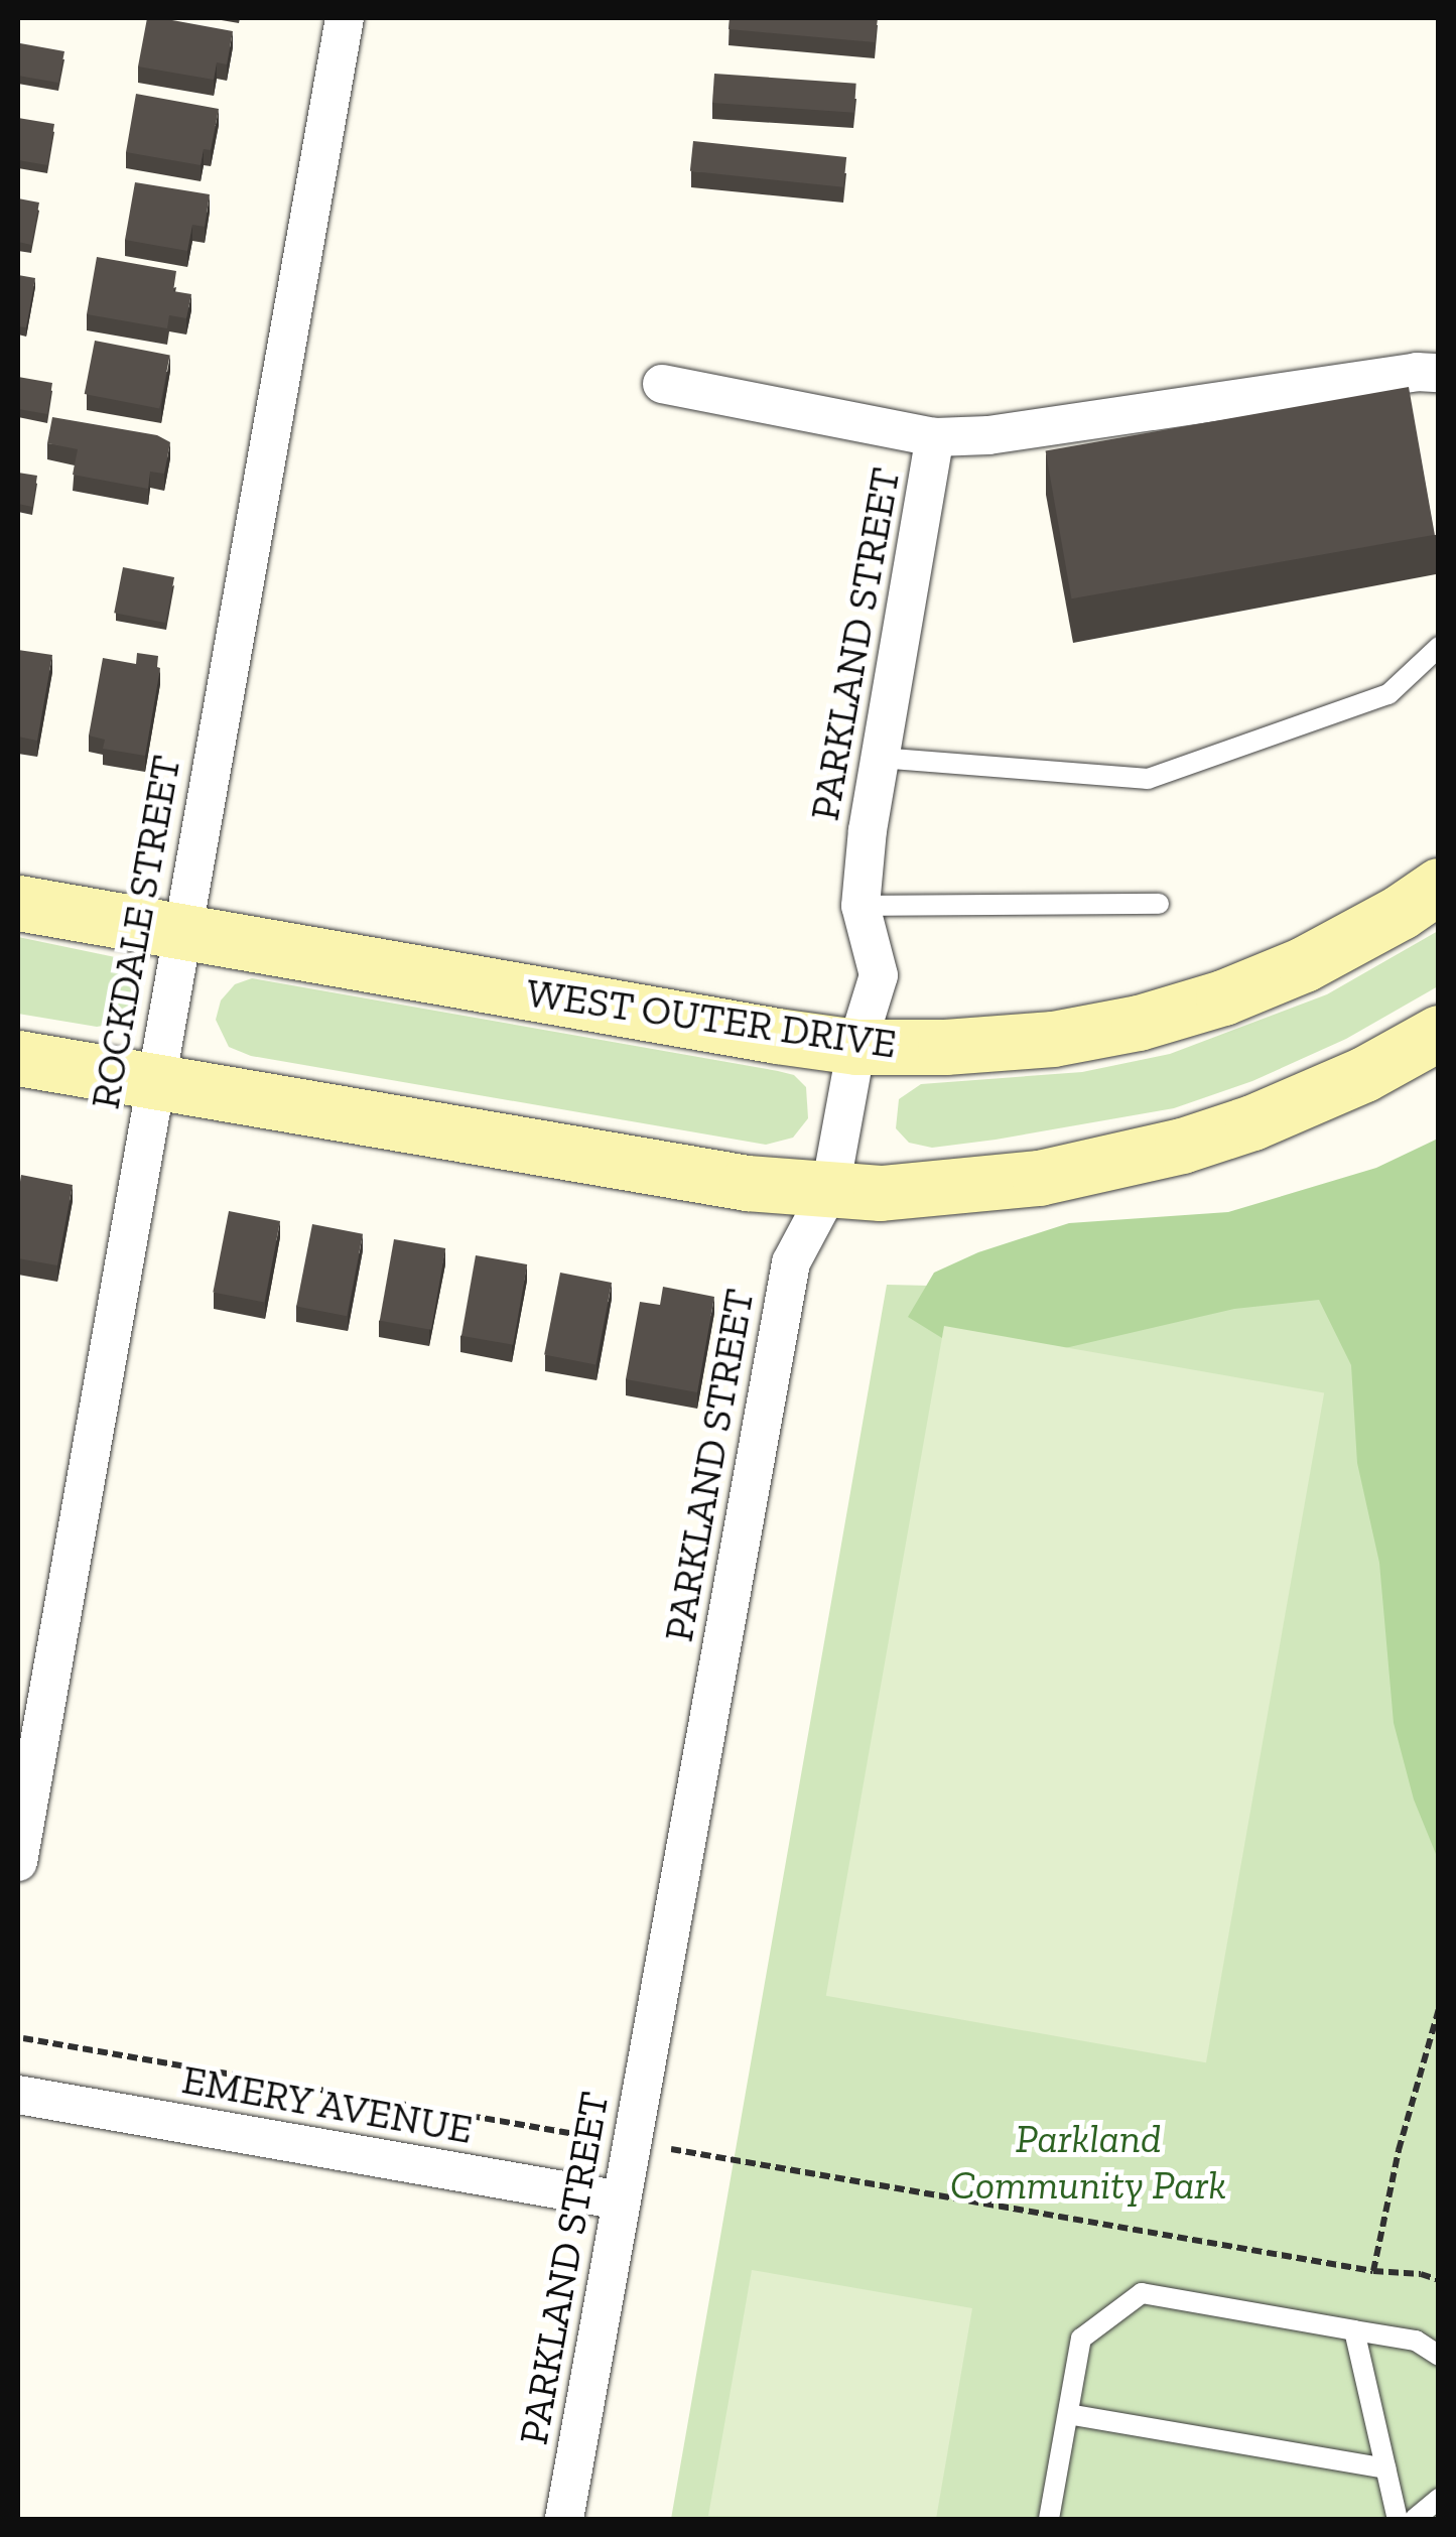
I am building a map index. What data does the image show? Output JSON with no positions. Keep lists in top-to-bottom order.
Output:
{
  "streets": {
    "main road": ["WEST OUTER DRIVE"],
    "street": ["PARKLAND STREET", "ROCKDALE STREET", "EMERY AVENUE"]
  },
  "crossings": [
    ["PARKLAND STREET", "WEST OUTER DRIVE"],
    ["PARKLAND STREET", "EMERY AVENUE"],
    ["ROCKDALE STREET", "WEST OUTER DRIVE"]
  ],
  "parks": ["Parkland Community Park"]
}
